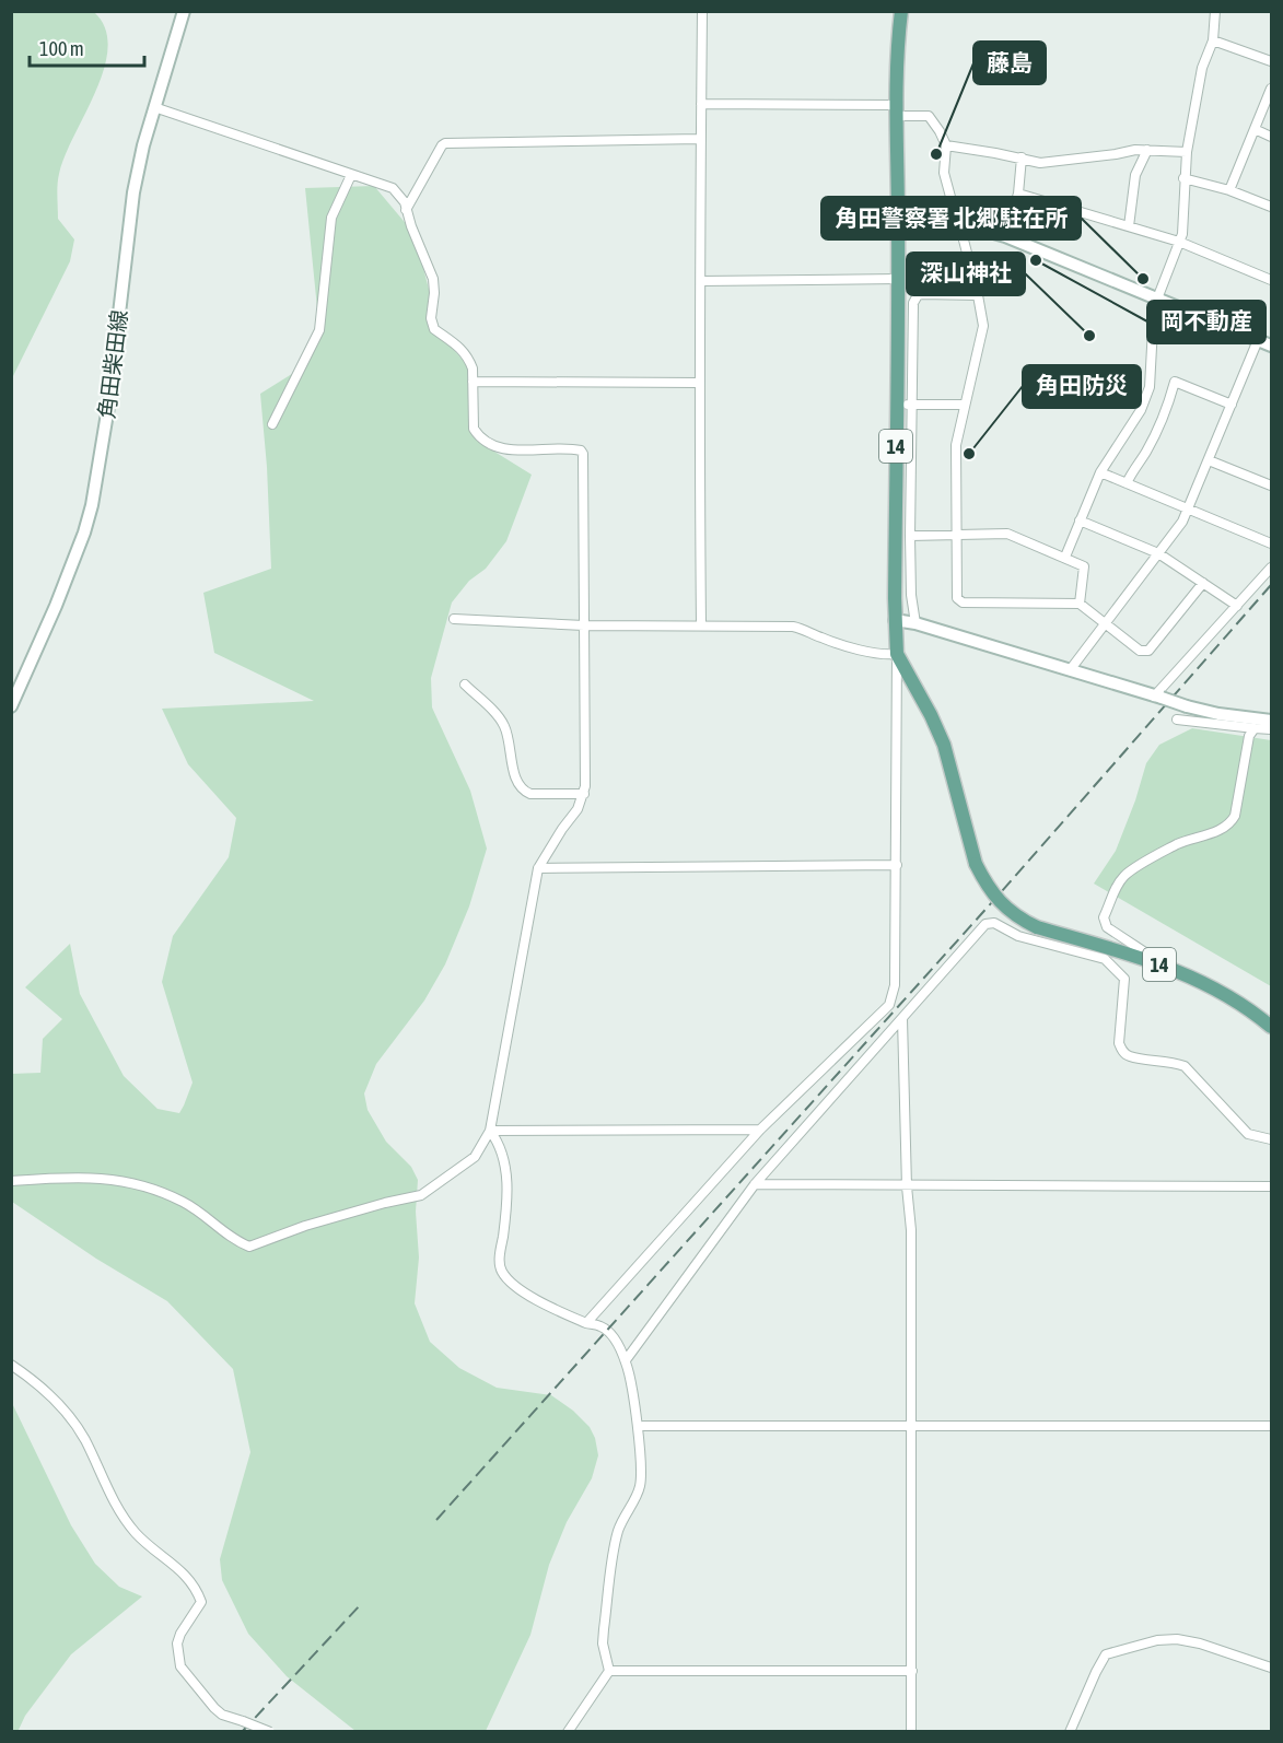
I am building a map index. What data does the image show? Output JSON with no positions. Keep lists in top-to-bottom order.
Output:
{
  "streets": {
    "main road": ["14"],
    "street": ["角田柴田線"]
  },
  "places": [
    "藤島",
    "岡不動産",
    "角田警察署 北郷駐在所",
    "深山神社",
    "角田防災"
  ],
  "scale_bar": "100 m"
}
